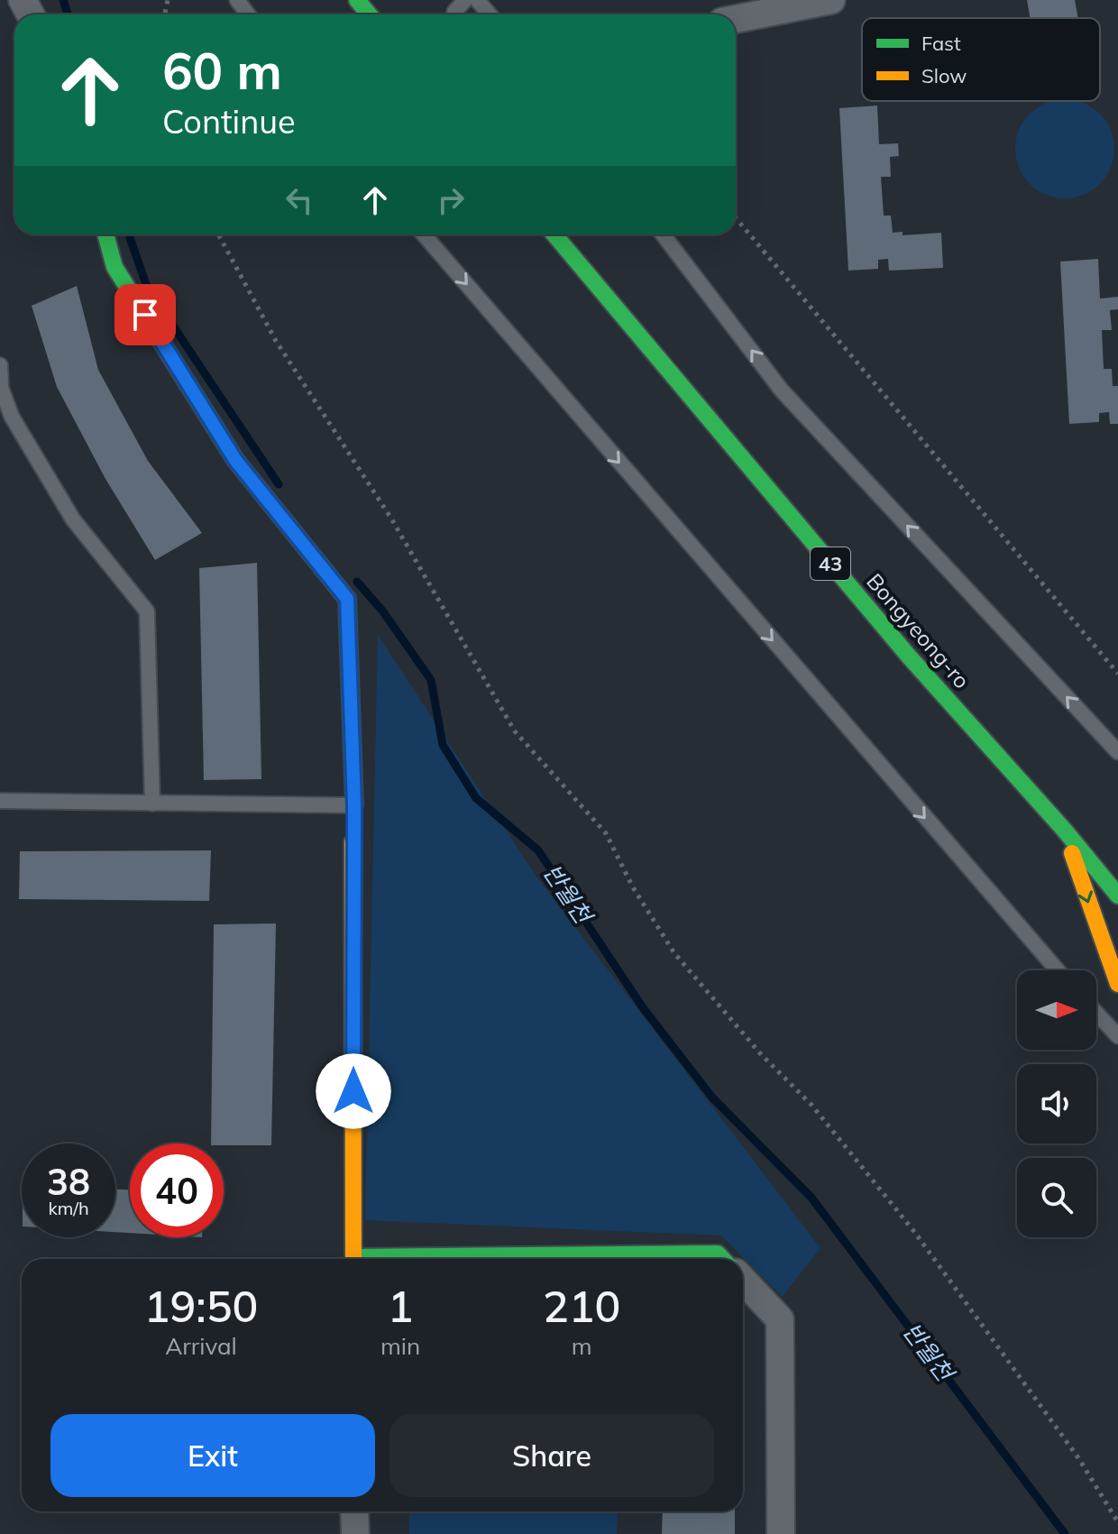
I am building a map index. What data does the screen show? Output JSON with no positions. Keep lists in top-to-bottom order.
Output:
{
  "streets": {
    "main road": ["43", "Bongyeong-ro"]
  },
  "water": ["반월천"],
  "legend": ["Fast", "Slow"],
  "north": "right",
  "page": {
    "turn": ["60 m", "Continue"],
    "speed": "38 km/h",
    "limit": "40",
    "eta": [
      "19:50",
      "Arrival",
      "1",
      "min",
      "210",
      "m"
    ],
    "buttons": ["Exit", "Share"]
  }
}
